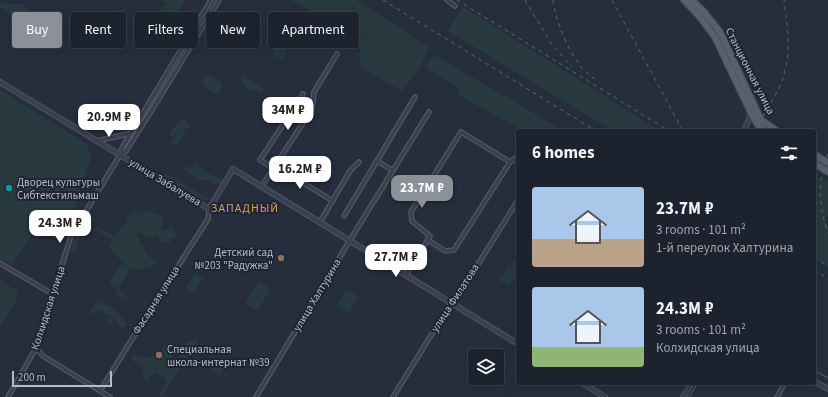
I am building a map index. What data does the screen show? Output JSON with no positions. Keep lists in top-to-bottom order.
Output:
{
  "streets": {
    "main road": ["Станционная улица"],
    "street": [
      "улица Забалуева",
      "улица Халтурина",
      "улица Филатова",
      "Фасадная улица",
      "Колхидская улица"
    ]
  },
  "crossings": [
    ["улица Забалуева", "улица Халтурина"],
    ["улица Забалуева", "улица Филатова"],
    ["улица Забалуева", "Фасадная улица"],
    ["улица Забалуева", "Колхидская улица"]
  ],
  "districts": ["ЗАПАДНЫЙ"],
  "places": ["Дворец культуры Сибтекстильмаш", "Детский сад №203 \"Радужка\"", "Специальная школа-интернат №39"],
  "scale_bar": "200 m",
  "page": {
    "chip": [
      "Buy",
      "Rent",
      "Filters",
      "New",
      "Apartment"
    ],
    "price": [
      "34M ₽",
      "20.9M ₽",
      "16.2M ₽",
      "23.7M ₽",
      "24.3M ₽",
      "27.7M ₽"
    ],
    "heading": "6 homes",
    "list": [
      {
        "name": "23.7M ₽",
        "note": "3 rooms · 101 m² · 1-й переулок Халтурина"
      },
      {
        "name": "24.3M ₽",
        "note": "3 rooms · 101 m² · Колхидская улица"
      }
    ],
    "scale": "200 m"
  }
}
